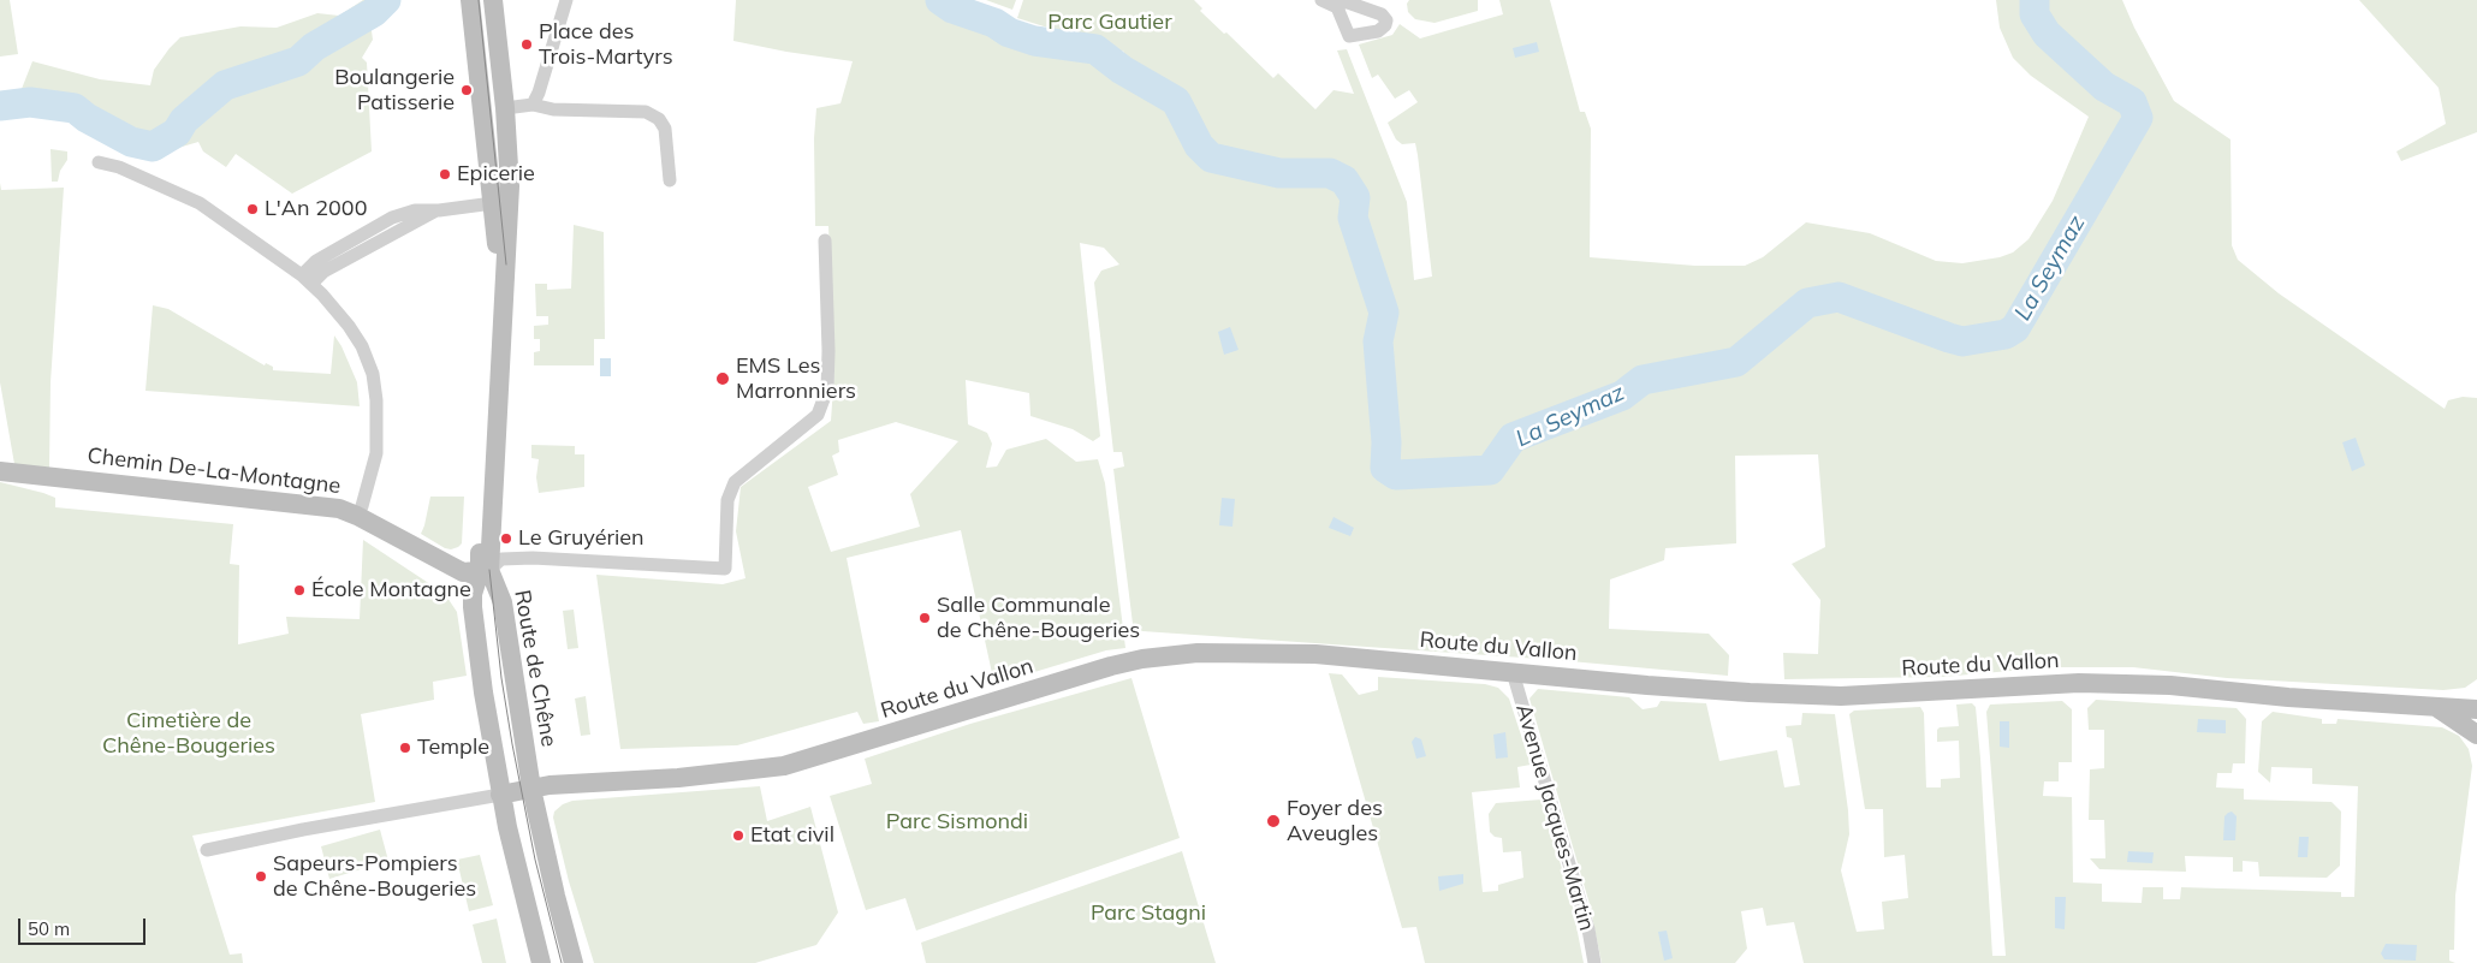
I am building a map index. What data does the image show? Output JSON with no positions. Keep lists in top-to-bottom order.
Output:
{
  "streets": {
    "main road": ["Chemin De-La-Montagne", "Route du Vallon", "Route de Chêne"],
    "street": ["Avenue Jacques-Martin"]
  },
  "crossings": [
    ["Chemin De-La-Montagne", "Route de Chêne"],
    ["Route du Vallon", "Route de Chêne"],
    ["Route du Vallon", "Avenue Jacques-Martin"]
  ],
  "water": ["La Seymaz"],
  "parks": [
    "Parc Gautier",
    "Cimetière de Chêne-Bougeries",
    "Parc Sismondi",
    "Parc Stagni"
  ],
  "places": [
    "Place des Trois-Martyrs",
    "Boulangerie Patisserie",
    "Epicerie",
    "L'An 2000",
    "EMS Les Marronniers",
    "Le Gruyérien",
    "École Montagne",
    "Salle Communale de Chêne-Bougeries",
    "Temple",
    "Foyer des Aveugles",
    "Etat civil",
    "Sapeurs-Pompiers de Chêne-Bougeries"
  ],
  "scale_bar": "50 m"
}
